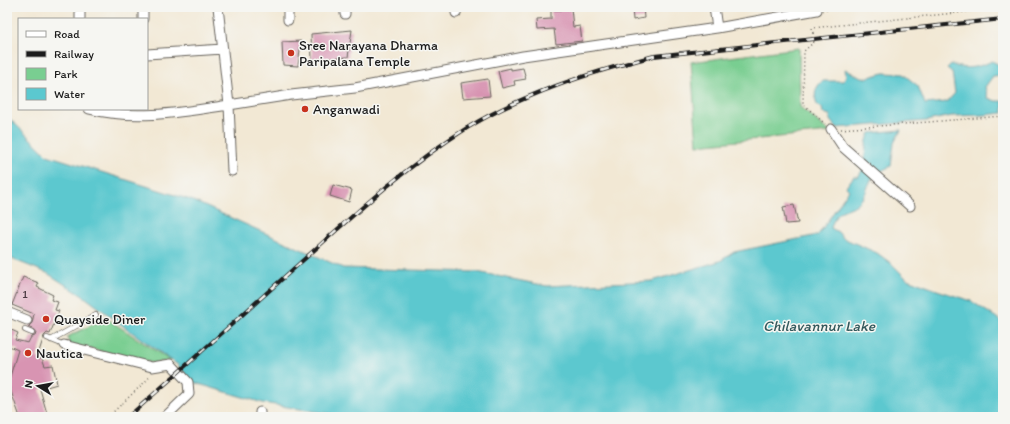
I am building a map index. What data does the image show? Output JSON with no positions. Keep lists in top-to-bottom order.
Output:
{
  "water": ["Chilavannur Lake"],
  "places": [
    "Sree Narayana Dharma Paripalana Temple",
    "Anganwadi",
    "Quayside Diner",
    "Nautica"
  ],
  "house_numbers": ["1"],
  "legend": [
    "Road",
    "Railway",
    "Park",
    "Water"
  ],
  "north": "left"
}
